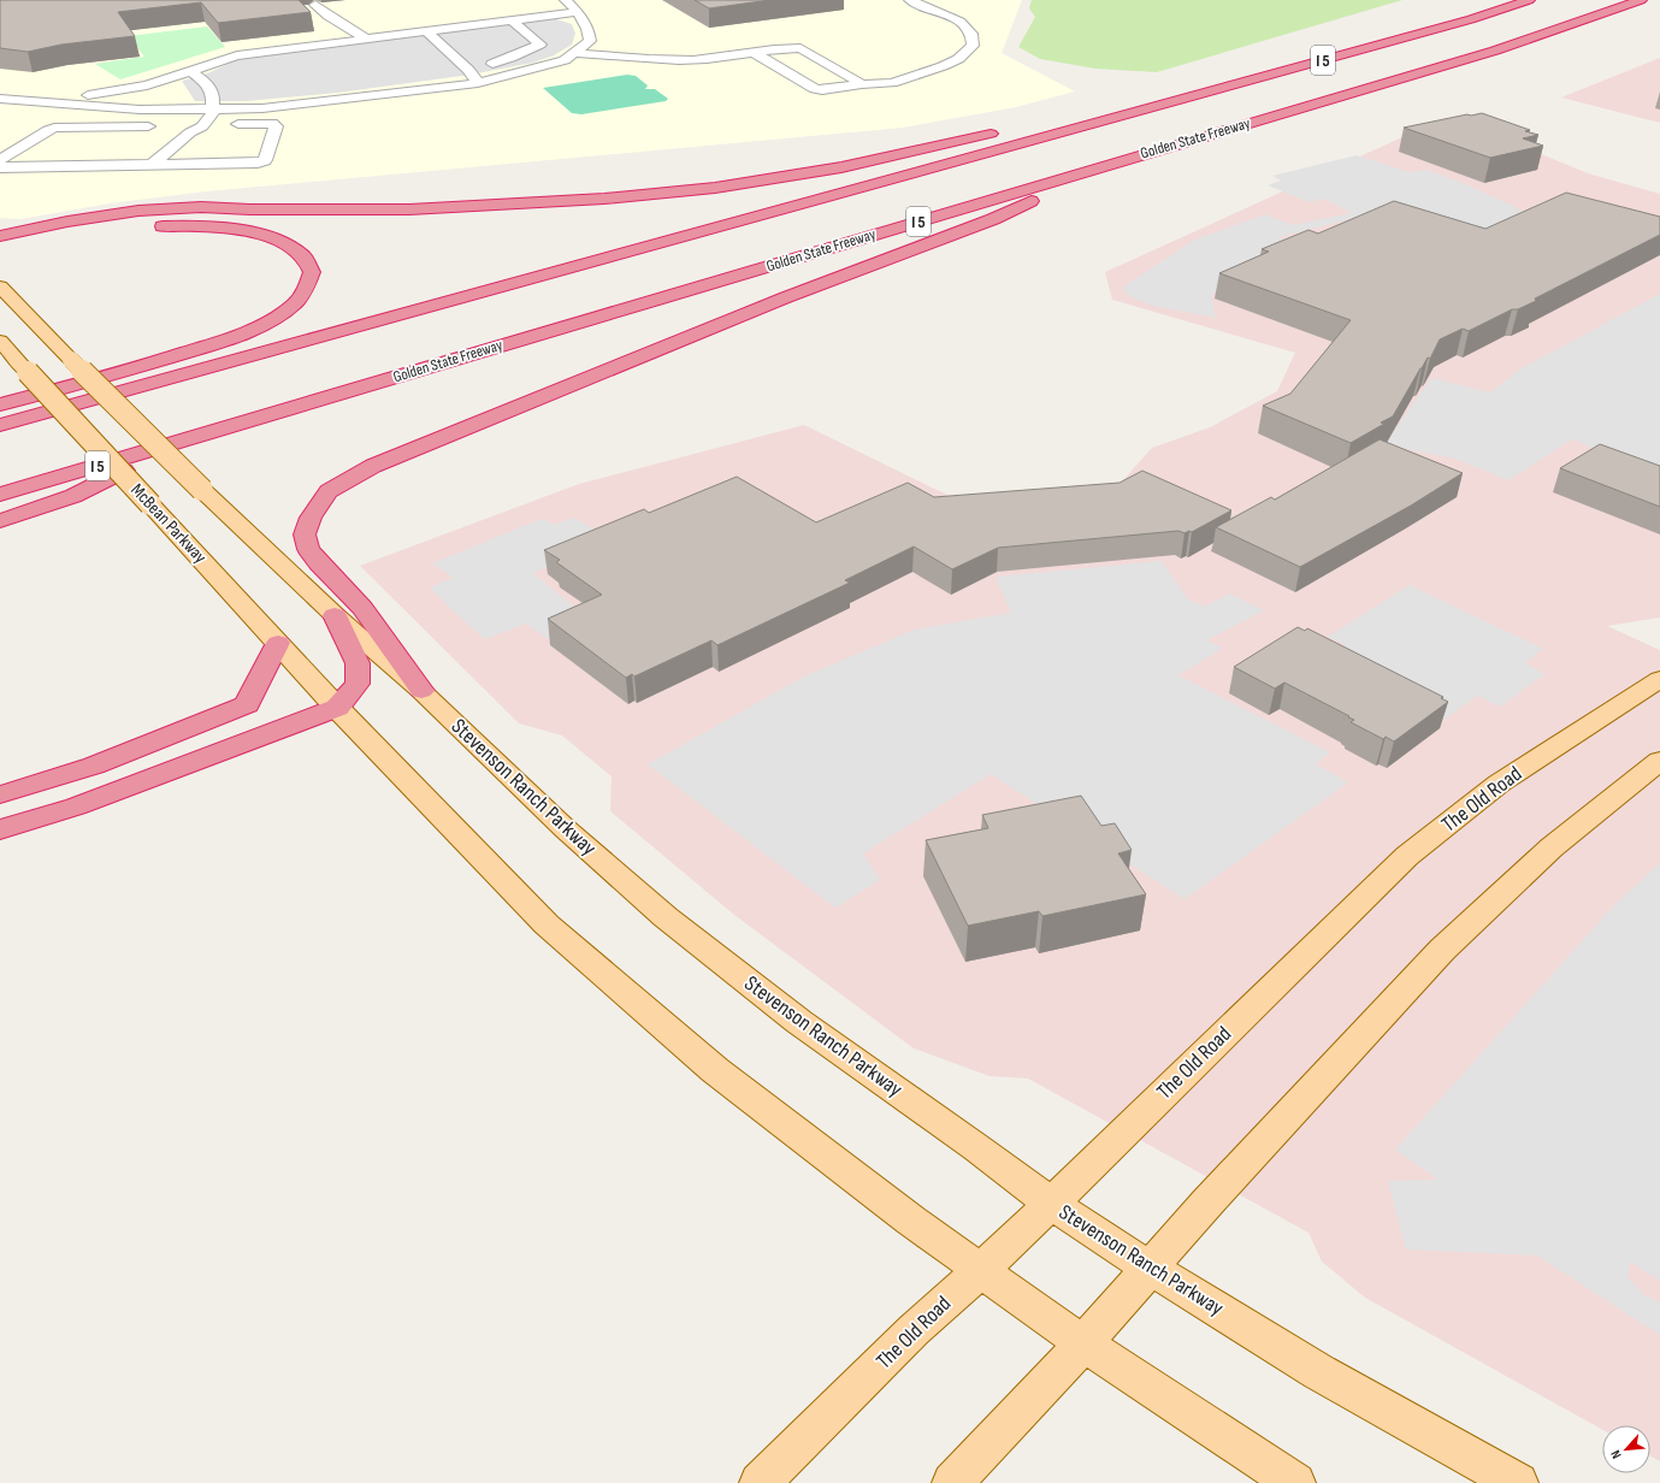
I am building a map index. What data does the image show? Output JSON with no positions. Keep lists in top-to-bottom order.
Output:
{
  "streets": {
    "highway": ["I 5", "Golden State Freeway"],
    "main road": ["McBean Parkway", "Stevenson Ranch Parkway", "The Old Road"]
  },
  "crossings": [
    ["Stevenson Ranch Parkway", "The Old Road"]
  ],
  "north": "bottom left"
}
